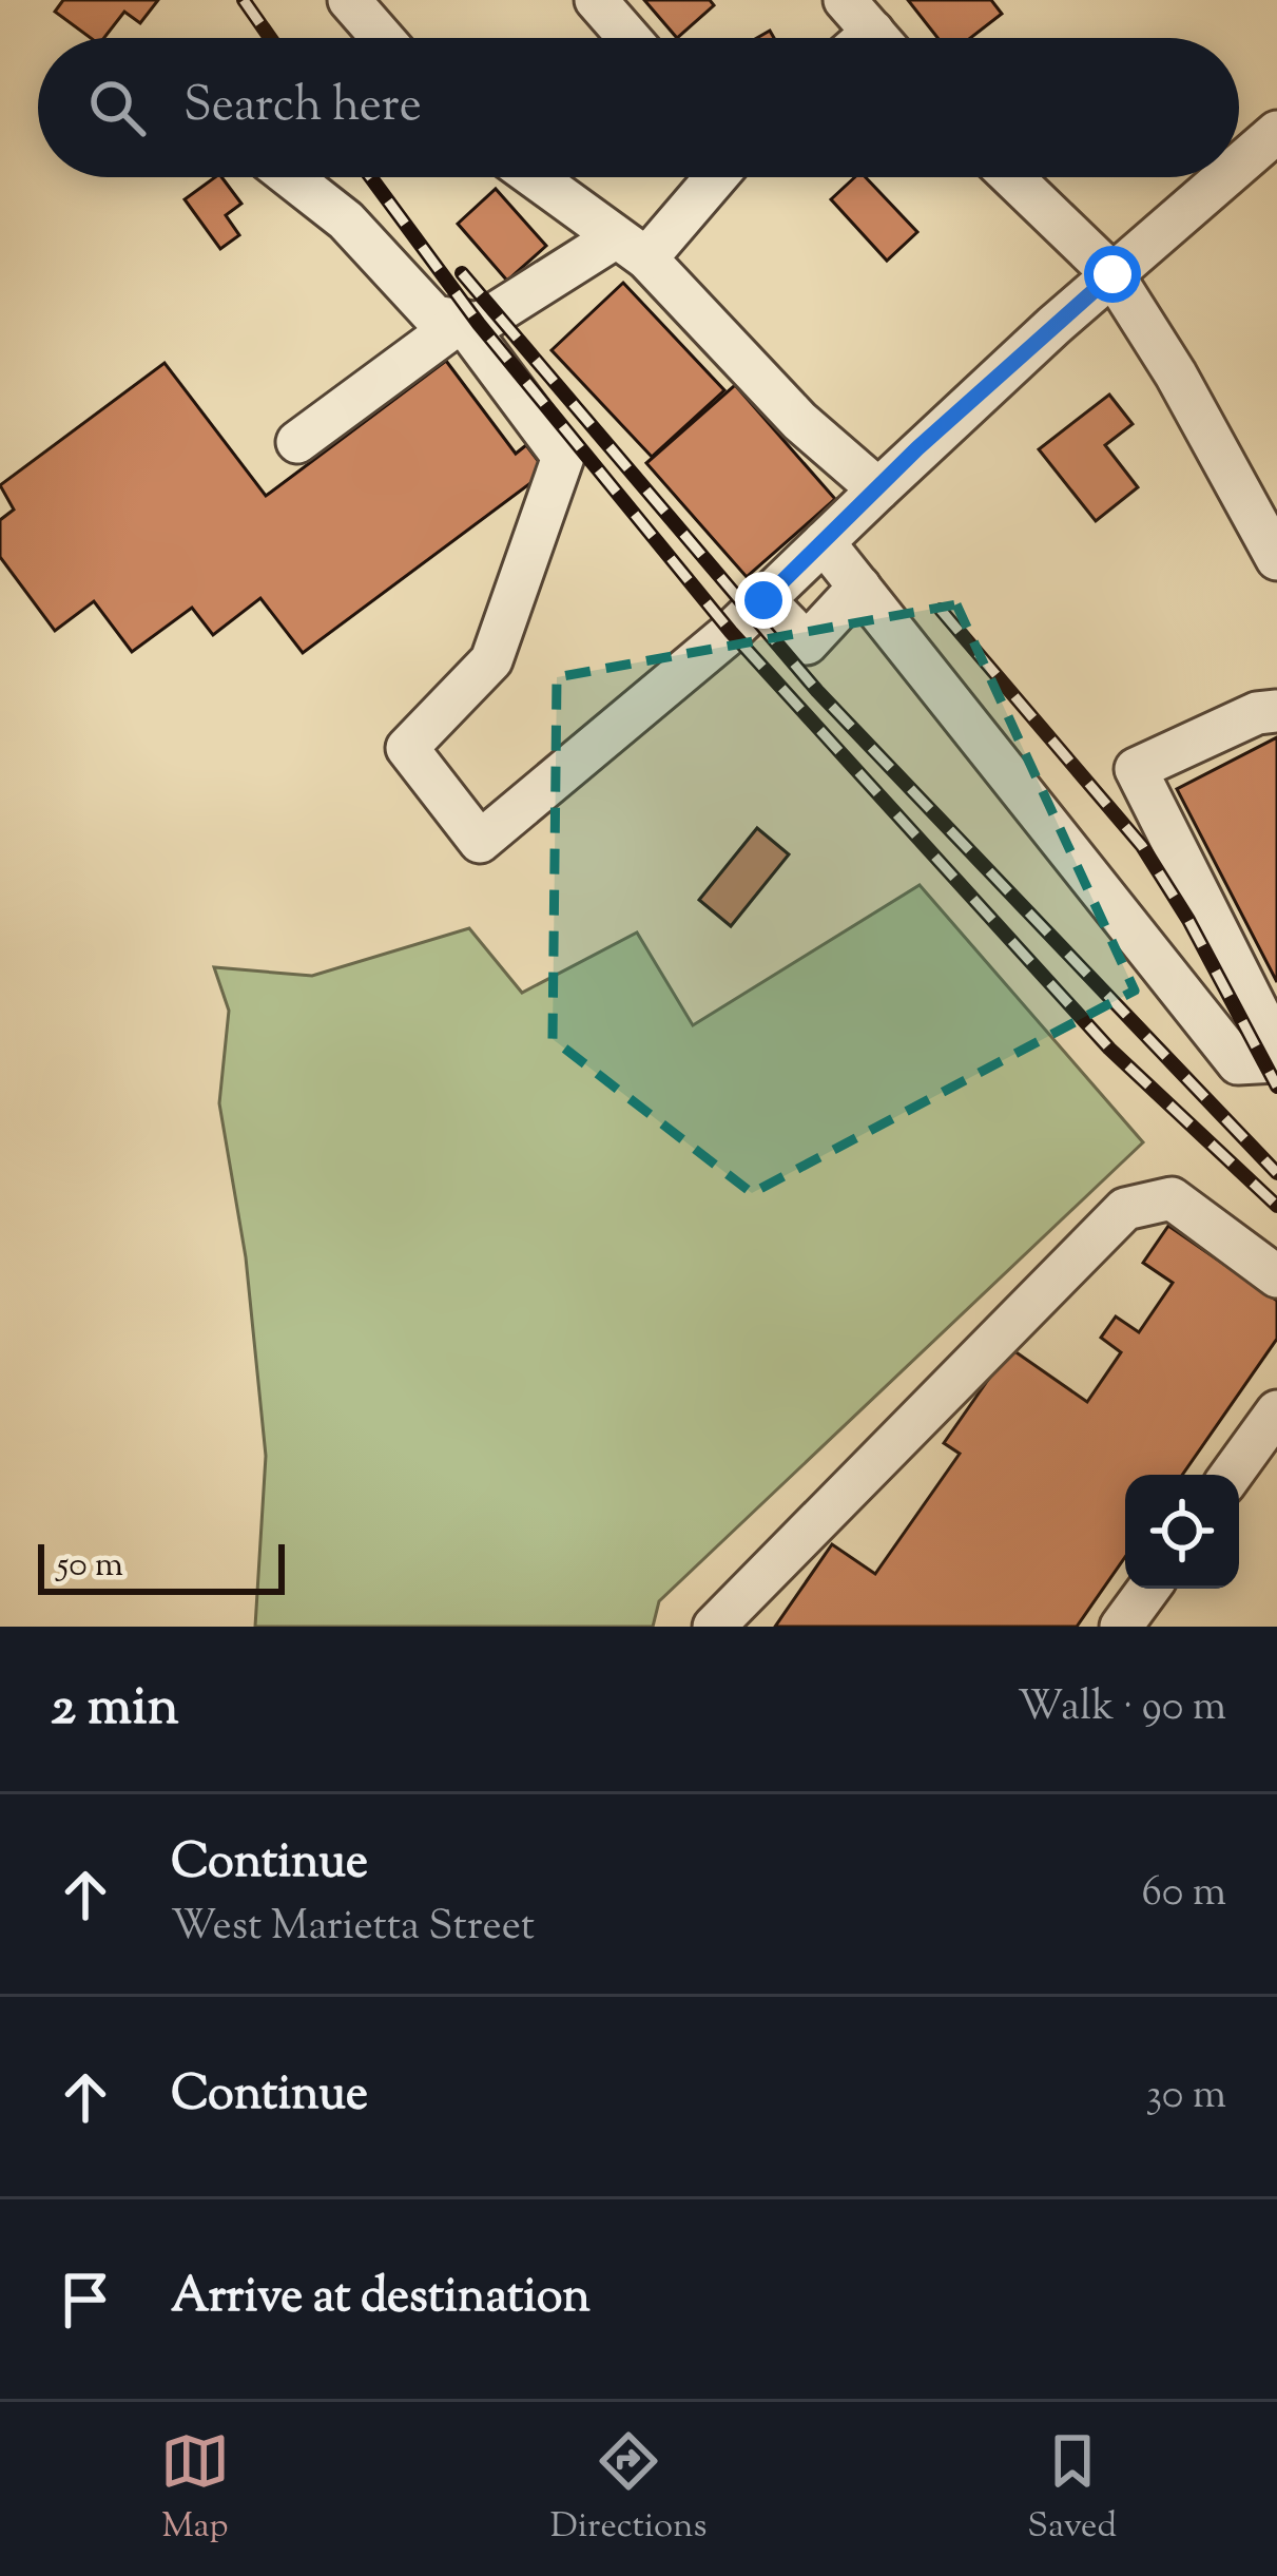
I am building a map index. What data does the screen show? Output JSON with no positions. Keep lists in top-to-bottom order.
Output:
{
  "scale_bar": "50 m",
  "page": {
    "search": "Search here",
    "scale": "50 m",
    "heading": ["2 min", "Walk · 90 m"],
    "list": [
      ["Continue", "West Marietta Street", "60 m"],
      ["Continue", "30 m"],
      "Arrive at destination"
    ],
    "nav": ["Map", "Directions", "Saved"]
  }
}
